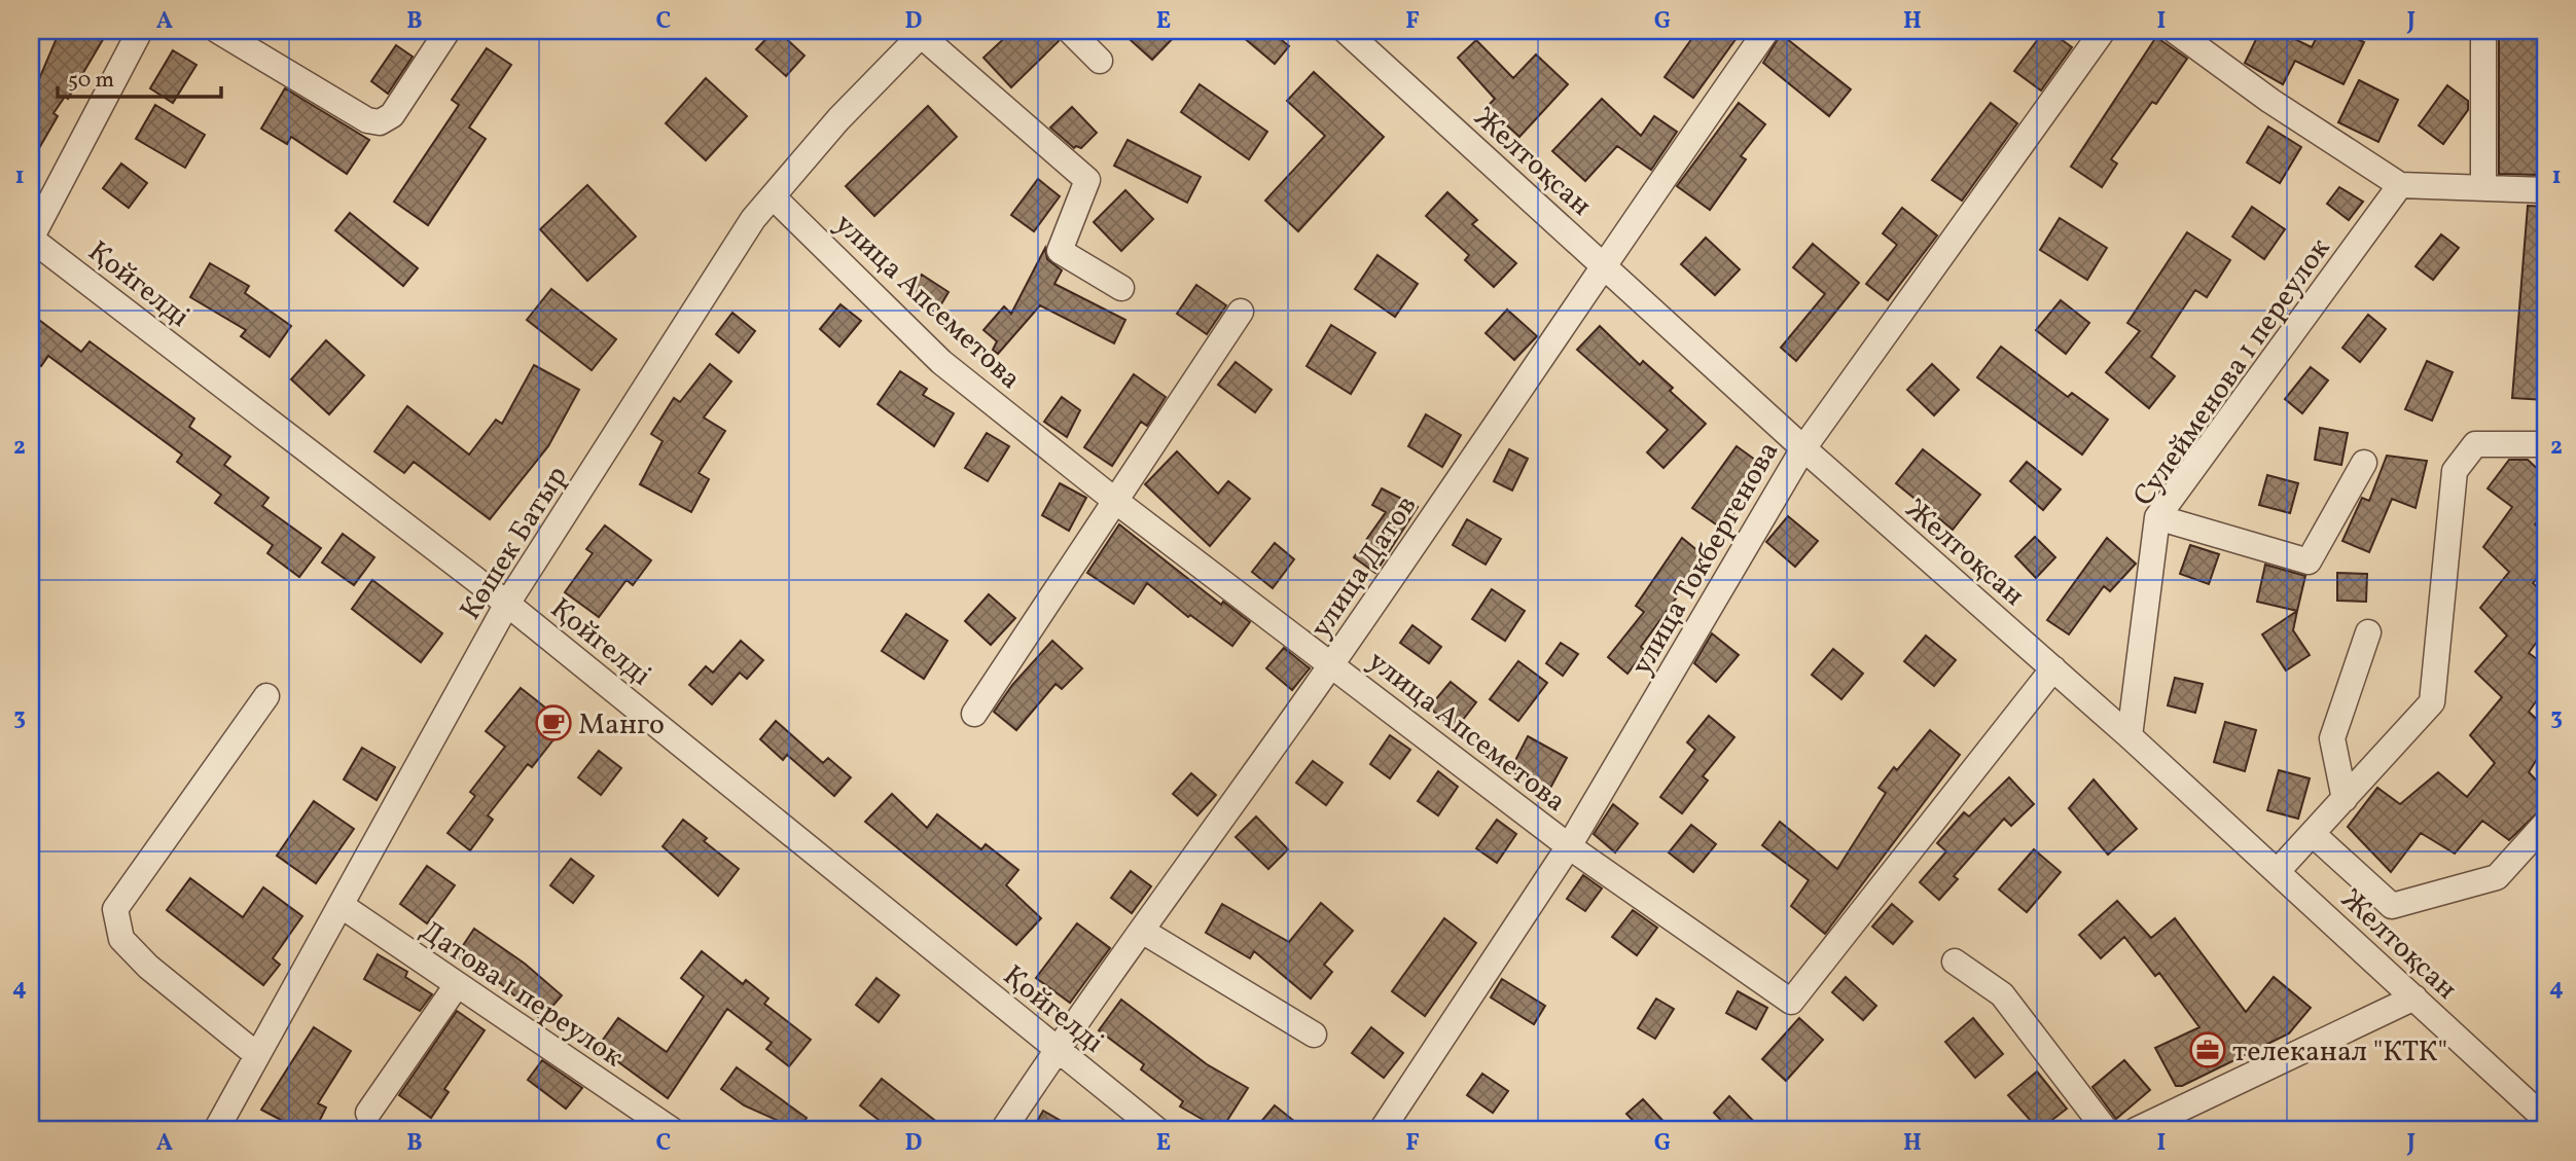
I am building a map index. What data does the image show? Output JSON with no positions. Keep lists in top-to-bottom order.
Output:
{
  "streets": {
    "street": [
      "Желтоқсан",
      "Қойгелді",
      "улица Апсеметова",
      "Сулейменова 1 переулок",
      "Көшек Батыр",
      "улица Токбергенова",
      "улица Датов",
      "Датова 1 переулок"
    ]
  },
  "crossings": [
    ["Желтоқсан", "улица Апсеметова"],
    ["Желтоқсан", "Сулейменова 1 переулок"],
    ["Желтоқсан", "улица Токбергенова"],
    ["Желтоқсан", "улица Датов"],
    ["Қойгелді", "Көшек Батыр"],
    ["Қойгелді", "улица Датов"],
    ["улица Апсеметова", "Көшек Батыр"],
    ["улица Апсеметова", "улица Токбергенова"],
    ["улица Апсеметова", "улица Датов"],
    ["Көшек Батыр", "Датова 1 переулок"]
  ],
  "places": {
    "cafe": ["Манго"],
    "office": ["телеканал \"КТК\""]
  },
  "scale_bar": "50 m",
  "grid": {
    "columns": [
      "A",
      "B",
      "C",
      "D",
      "E",
      "F",
      "G",
      "H",
      "I",
      "J"
    ],
    "rows": [
      "1",
      "2",
      "3",
      "4"
    ]
  }
}
